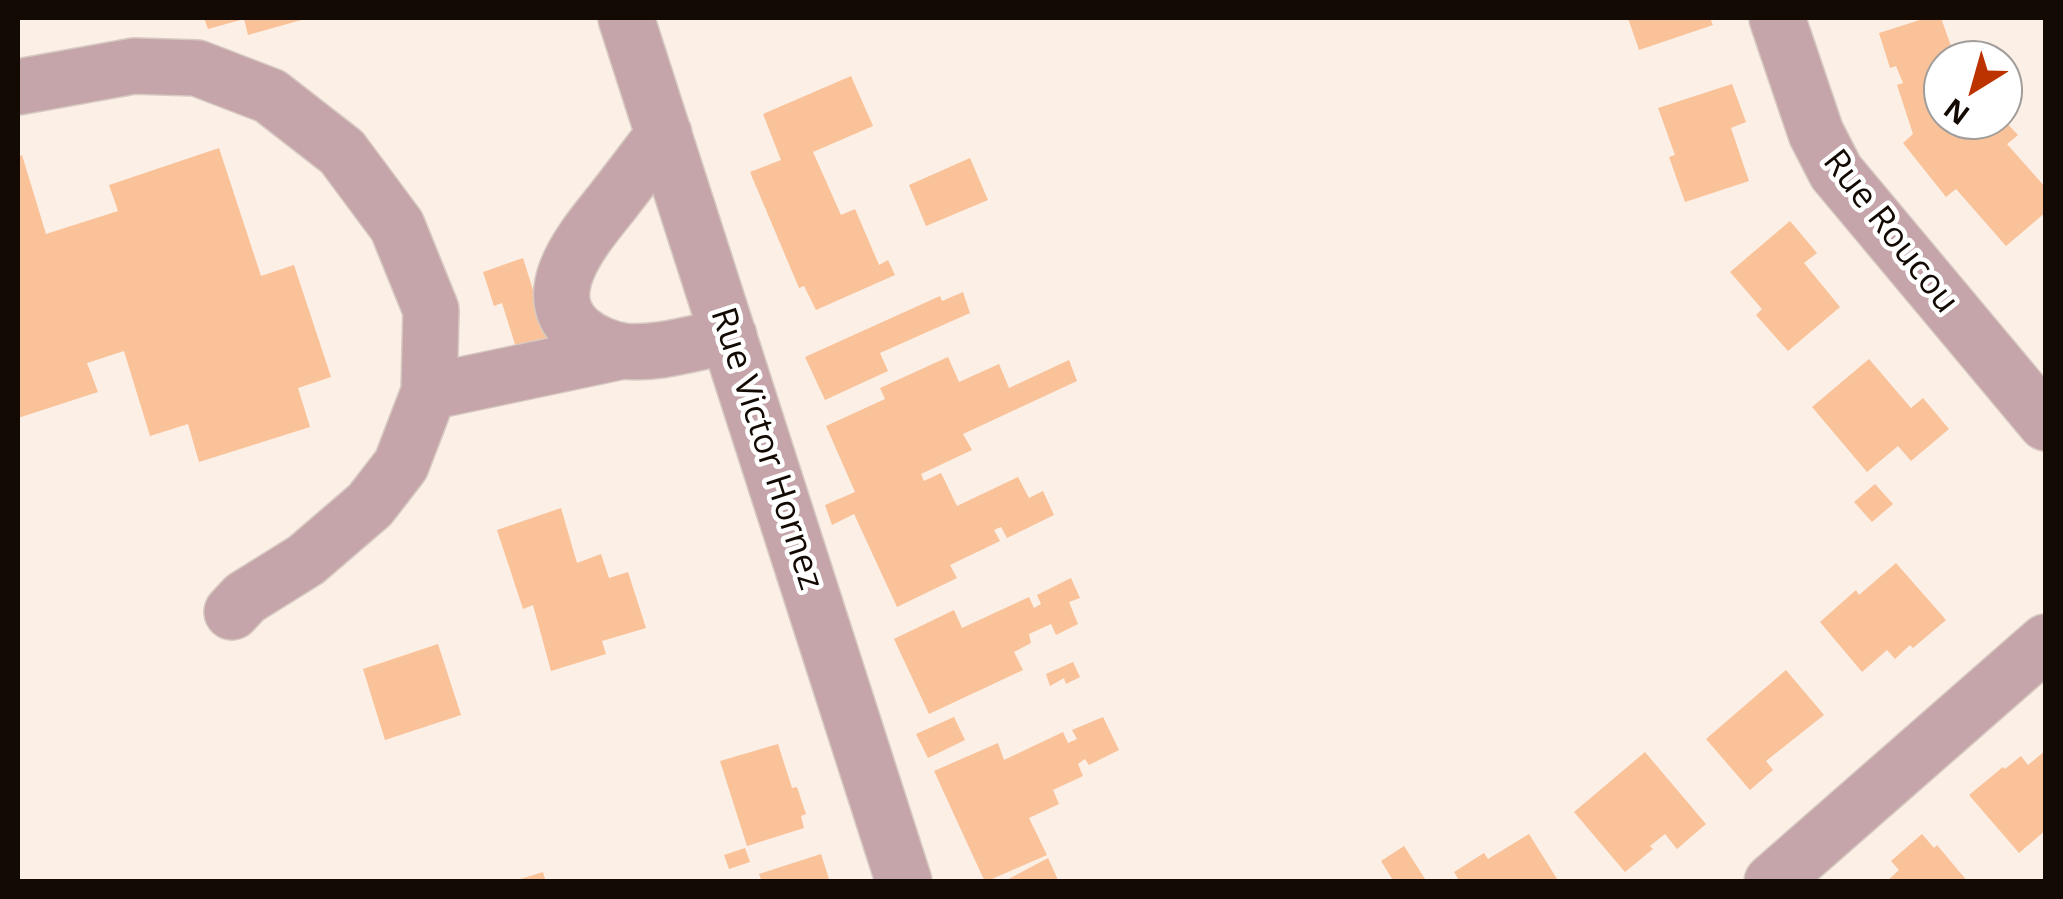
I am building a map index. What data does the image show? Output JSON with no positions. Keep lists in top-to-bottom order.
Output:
{
  "streets": {
    "street": ["Rue Roucou", "Rue Victor Hornez"]
  },
  "north": "bottom left"
}
